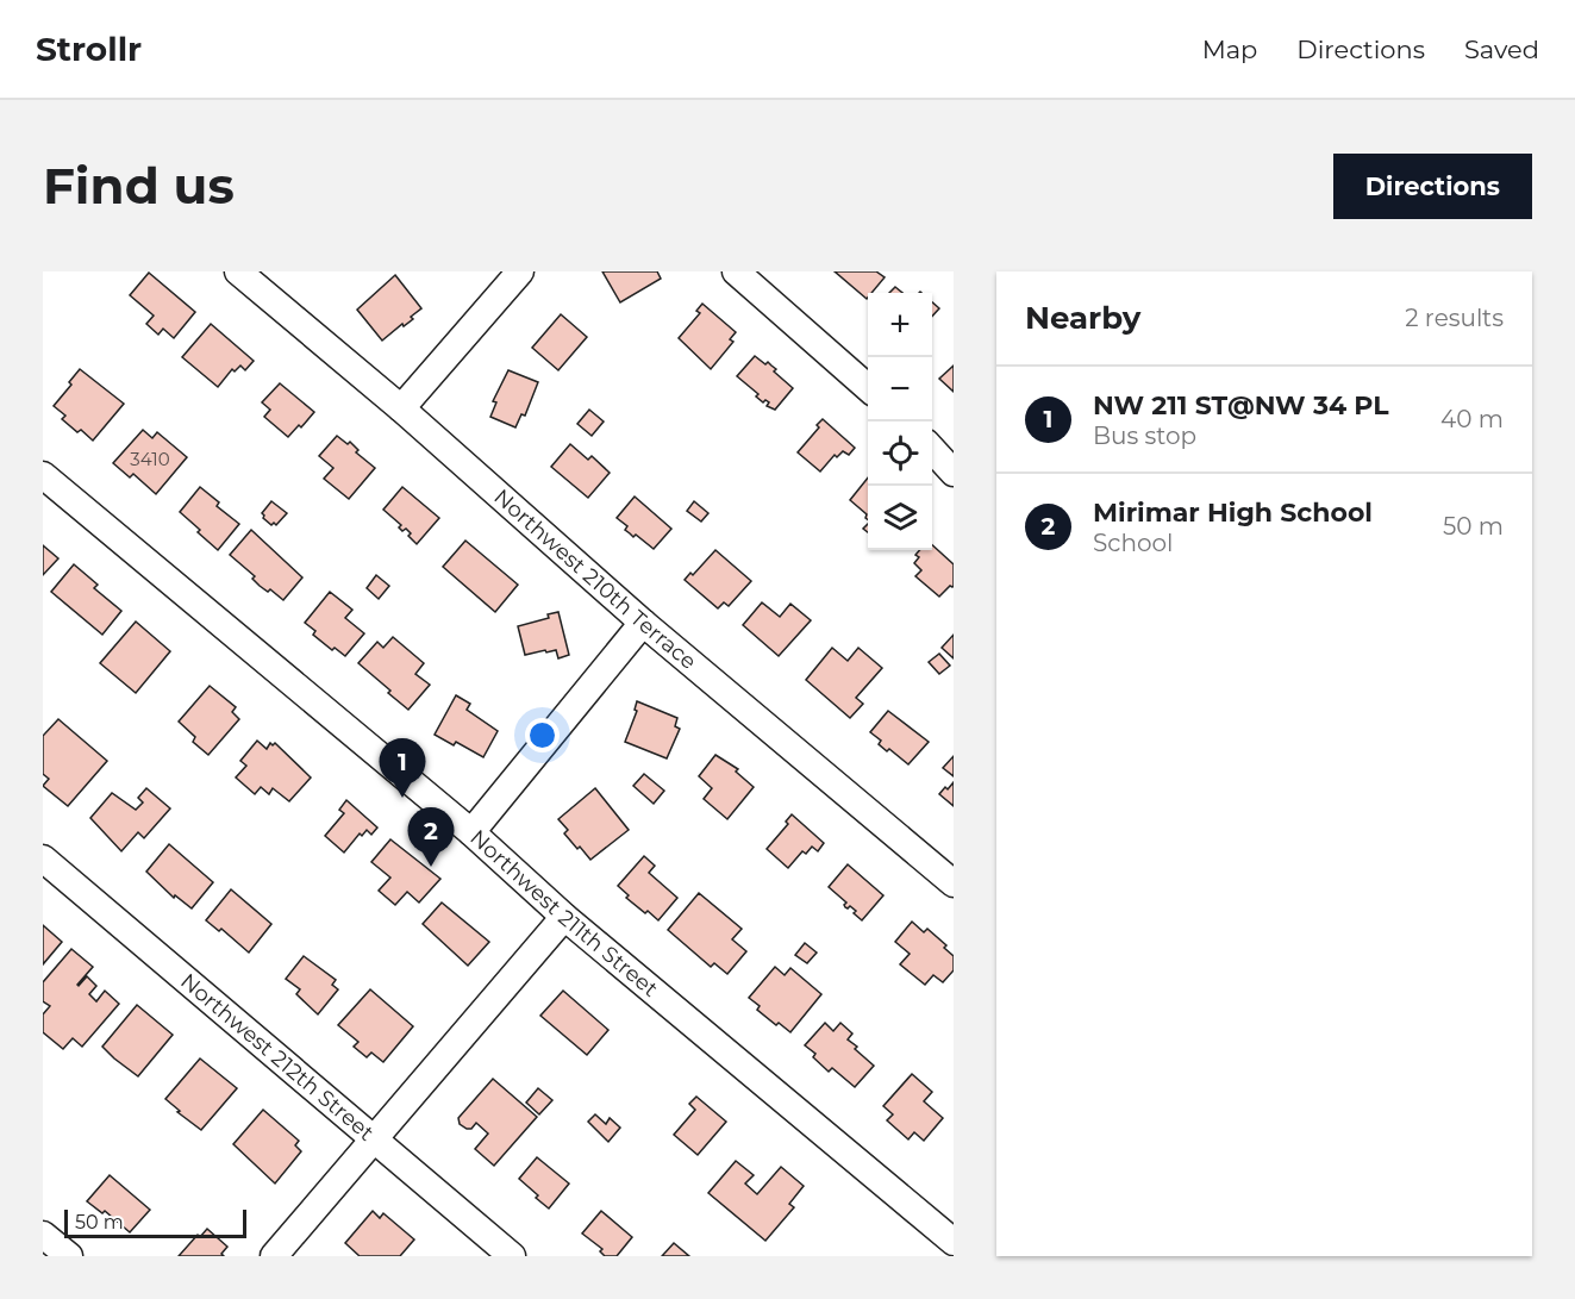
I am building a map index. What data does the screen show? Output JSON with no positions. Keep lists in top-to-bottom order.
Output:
{
  "streets": {
    "street": ["Northwest 210th Terrace", "Northwest 211th Street", "Northwest 212th Street"]
  },
  "house_numbers": ["3410"],
  "scale_bar": "50 m",
  "page": {
    "header": "Strollr",
    "nav": ["Map", "Directions", "Saved"],
    "buttons": "Directions",
    "title": "Find us",
    "heading": ["Nearby", "2 results"],
    "map_buttons": ["+", "−"],
    "list": [
      {
        "mark": "1",
        "name": "NW 211 ST@NW 34 PL",
        "note": "Bus stop",
        "value": "40 m"
      },
      {
        "mark": "2",
        "name": "Mirimar High School",
        "note": "School",
        "value": "50 m"
      }
    ],
    "pins": ["1", "2"],
    "scale": "50 m"
  }
}
